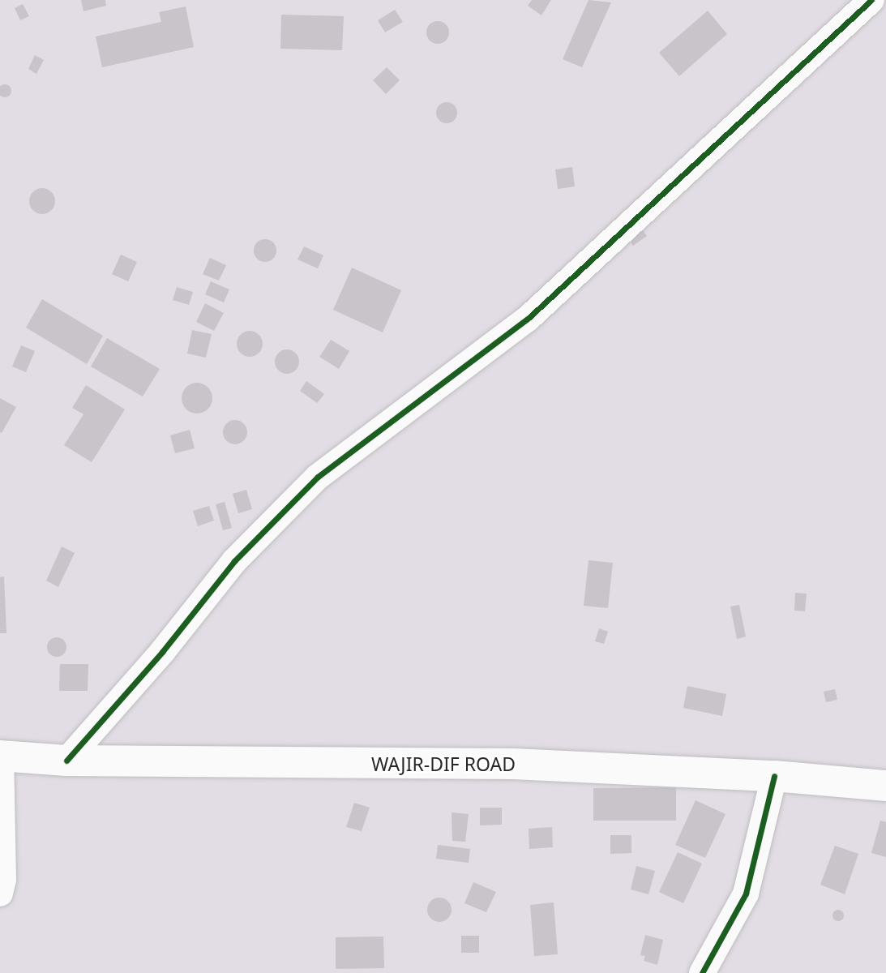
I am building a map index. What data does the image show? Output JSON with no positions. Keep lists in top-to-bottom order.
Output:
{
  "streets": {
    "main road": ["WAJIR-DIF ROAD"]
  }
}
